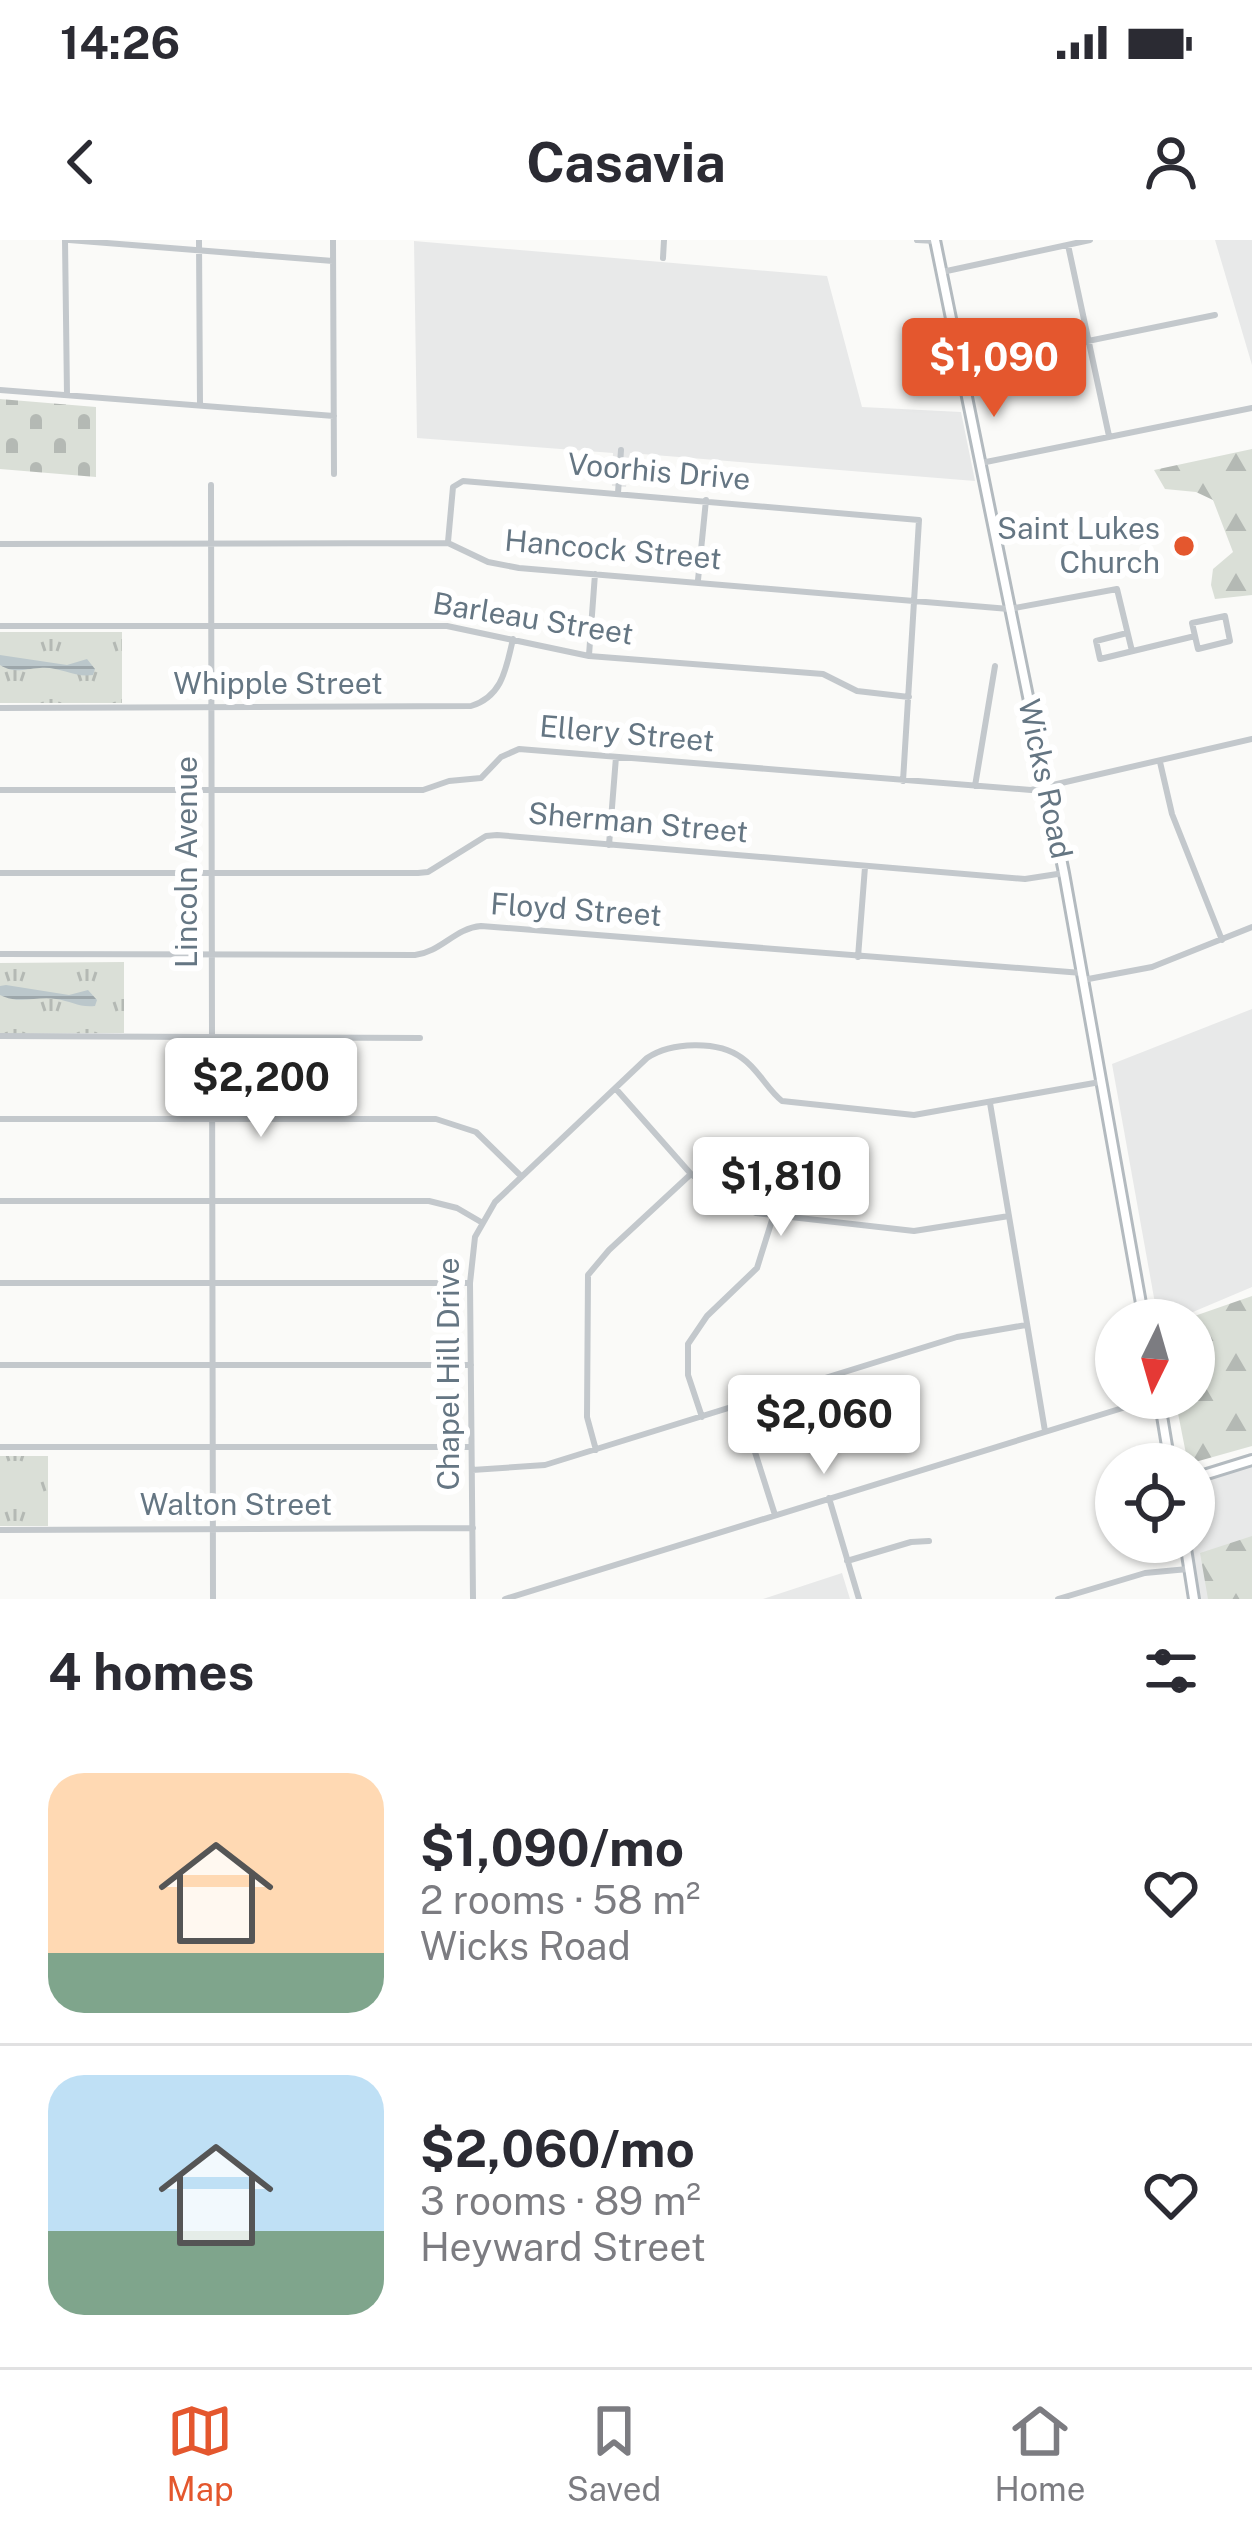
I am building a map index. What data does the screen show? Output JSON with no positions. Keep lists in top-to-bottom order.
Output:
{
  "streets": {
    "main road": ["Wicks Road"],
    "street": [
      "Voorhis Drive",
      "Hancock Street",
      "Barleau Street",
      "Whipple Street",
      "Ellery Street",
      "Sherman Street",
      "Lincoln Avenue",
      "Floyd Street",
      "Chapel Hill Drive",
      "Walton Street"
    ]
  },
  "crossings": [
    ["Voorhis Drive", "Hancock Street"],
    ["Hancock Street", "Wicks Road"],
    ["Hancock Street", "Lincoln Avenue"],
    ["Barleau Street", "Whipple Street"],
    ["Barleau Street", "Lincoln Avenue"],
    ["Whipple Street", "Lincoln Avenue"],
    ["Ellery Street", "Wicks Road"],
    ["Ellery Street", "Lincoln Avenue"],
    ["Wicks Road", "Sherman Street"],
    ["Wicks Road", "Floyd Street"],
    ["Wicks Road", "Chapel Hill Drive"],
    ["Sherman Street", "Lincoln Avenue"],
    ["Lincoln Avenue", "Floyd Street"],
    ["Lincoln Avenue", "Walton Street"],
    ["Chapel Hill Drive", "Walton Street"]
  ],
  "places": ["Saint Lukes Church"],
  "north": "bottom",
  "page": {
    "status": "14:26",
    "header": "Casavia",
    "price": [
      "$1,090",
      "$2,200",
      "$1,810",
      "$2,060"
    ],
    "heading": "4 homes",
    "list": [
      {
        "name": "$1,090/mo",
        "note": "2 rooms · 58 m² · Wicks Road"
      },
      {
        "name": "$2,060/mo",
        "note": "3 rooms · 89 m² · Heyward Street"
      }
    ],
    "tabs": ["Map", "Saved", "Home"]
  }
}
